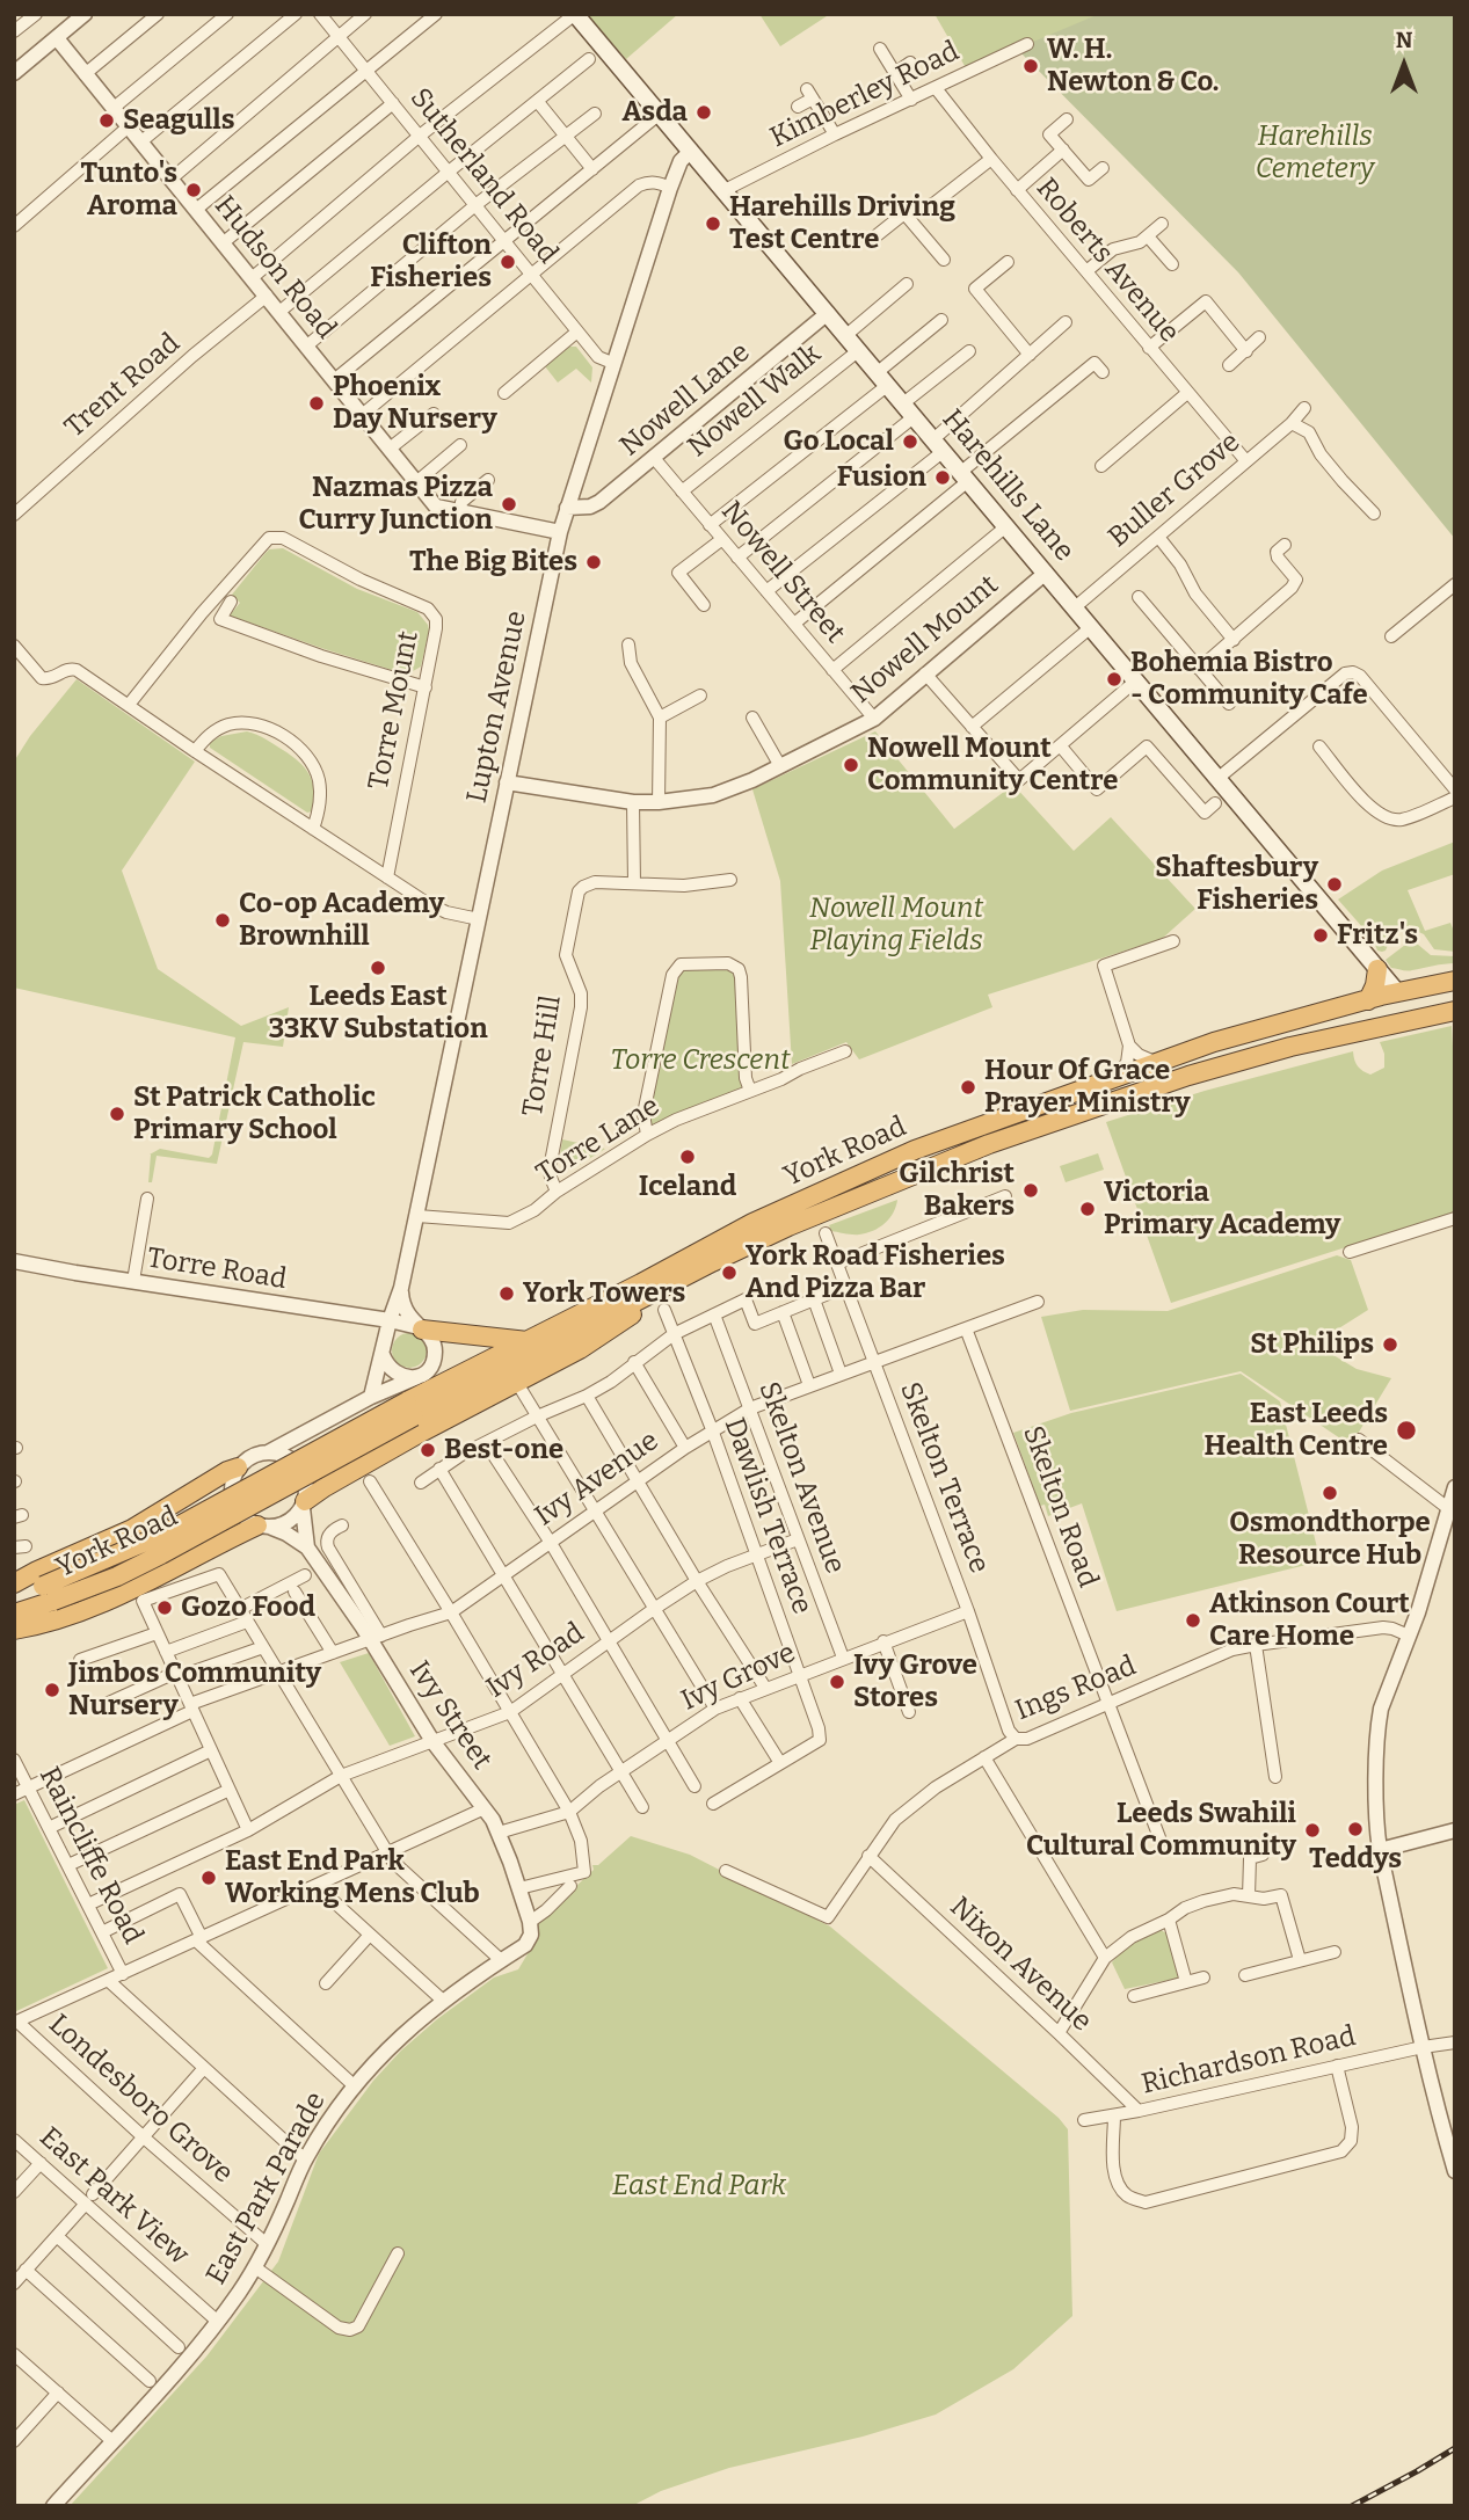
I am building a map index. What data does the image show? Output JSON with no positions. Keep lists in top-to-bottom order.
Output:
{
  "streets": {
    "highway": ["York Road"],
    "main road": ["Harehills Lane"],
    "street": [
      "Kimberley Road",
      "Sutherland Road",
      "Roberts Avenue",
      "Hudson Road",
      "Trent Road",
      "Nowell Lane",
      "Nowell Walk",
      "Buller Grove",
      "Nowell Street",
      "Nowell Mount",
      "Lupton Avenue",
      "Torre Mount",
      "Torre Hill",
      "Torre Lane",
      "Torre Road",
      "Skelton Avenue",
      "Skelton Terrace",
      "Ivy Avenue",
      "Skelton Road",
      "Dawlish Terrace",
      "Ivy Road",
      "Ivy Grove",
      "Ings Road",
      "Ivy Street",
      "Raincliffe Road",
      "Nixon Avenue",
      "Richardson Road",
      "Londesboro Grove",
      "East Park Parade",
      "East Park View"
    ]
  },
  "crossings": [
    ["Kimberley Road", "Roberts Avenue"],
    ["Kimberley Road", "Harehills Lane"],
    ["Sutherland Road", "Lupton Avenue"],
    ["Roberts Avenue", "Buller Grove"],
    ["Hudson Road", "Trent Road"],
    ["Hudson Road", "Lupton Avenue"],
    ["Nowell Lane", "Harehills Lane"],
    ["Nowell Lane", "Nowell Street"],
    ["Nowell Lane", "Lupton Avenue"],
    ["Nowell Walk", "Harehills Lane"],
    ["Nowell Walk", "Nowell Street"],
    ["Harehills Lane", "Buller Grove"],
    ["Harehills Lane", "Nowell Mount"],
    ["Harehills Lane", "Lupton Avenue"],
    ["Harehills Lane", "York Road"],
    ["Nowell Street", "Nowell Mount"],
    ["Nowell Mount", "Lupton Avenue"],
    ["Lupton Avenue", "Torre Lane"],
    ["Lupton Avenue", "Torre Road"],
    ["Torre Hill", "Torre Lane"],
    ["Skelton Avenue", "Ivy Avenue"],
    ["Skelton Avenue", "Ivy Road"],
    ["Skelton Avenue", "Ivy Grove"],
    ["Skelton Terrace", "Ivy Avenue"],
    ["Skelton Terrace", "Ivy Grove"],
    ["Skelton Terrace", "Ings Road"],
    ["Ivy Avenue", "Skelton Road"],
    ["Ivy Avenue", "Dawlish Terrace"],
    ["Ivy Avenue", "Ivy Street"],
    ["Ivy Avenue", "Raincliffe Road"],
    ["Skelton Road", "Ings Road"],
    ["Dawlish Terrace", "Ivy Road"],
    ["Dawlish Terrace", "Ivy Grove"],
    ["Ivy Road", "Ivy Street"],
    ["Ivy Road", "Raincliffe Road"],
    ["Ivy Grove", "Ivy Street"],
    ["Ings Road", "Nixon Avenue"],
    ["Ivy Street", "East Park Parade"],
    ["Nixon Avenue", "Richardson Road"],
    ["Londesboro Grove", "East Park Parade"],
    ["East Park Parade", "East Park View"]
  ],
  "parks": [
    "Harehills Cemetery",
    "Nowell Mount Playing Fields",
    "Torre Crescent",
    "East End Park"
  ],
  "places": [
    "W. H. Newton & Co.",
    "Asda",
    "Seagulls",
    "Tunto's Aroma",
    "Harehills Driving Test Centre",
    "Clifton Fisheries",
    "Phoenix Day Nursery",
    "Go Local",
    "Fusion",
    "Nazmas Pizza Curry Junction",
    "The Big Bites",
    "Bohemia Bistro - Community Cafe",
    "Nowell Mount Community Centre",
    "Shaftesbury Fisheries",
    "Co-op Academy Brownhill",
    "Fritz's",
    "Leeds East 33KV Substation",
    "Hour Of Grace Prayer Ministry",
    "St Patrick Catholic Primary School",
    "Iceland",
    "Gilchrist Bakers",
    "Victoria Primary Academy",
    "York Road Fisheries And Pizza Bar",
    "York Towers",
    "St Philips",
    "East Leeds Health Centre",
    "Best-one",
    "Osmondthorpe Resource Hub",
    "Gozo Food",
    "Atkinson Court Care Home",
    "Ivy Grove Stores",
    "Jimbos Community Nursery",
    "Teddys",
    "Leeds Swahili Cultural Community",
    "East End Park Working Mens Club"
  ],
  "north": "top"
}
